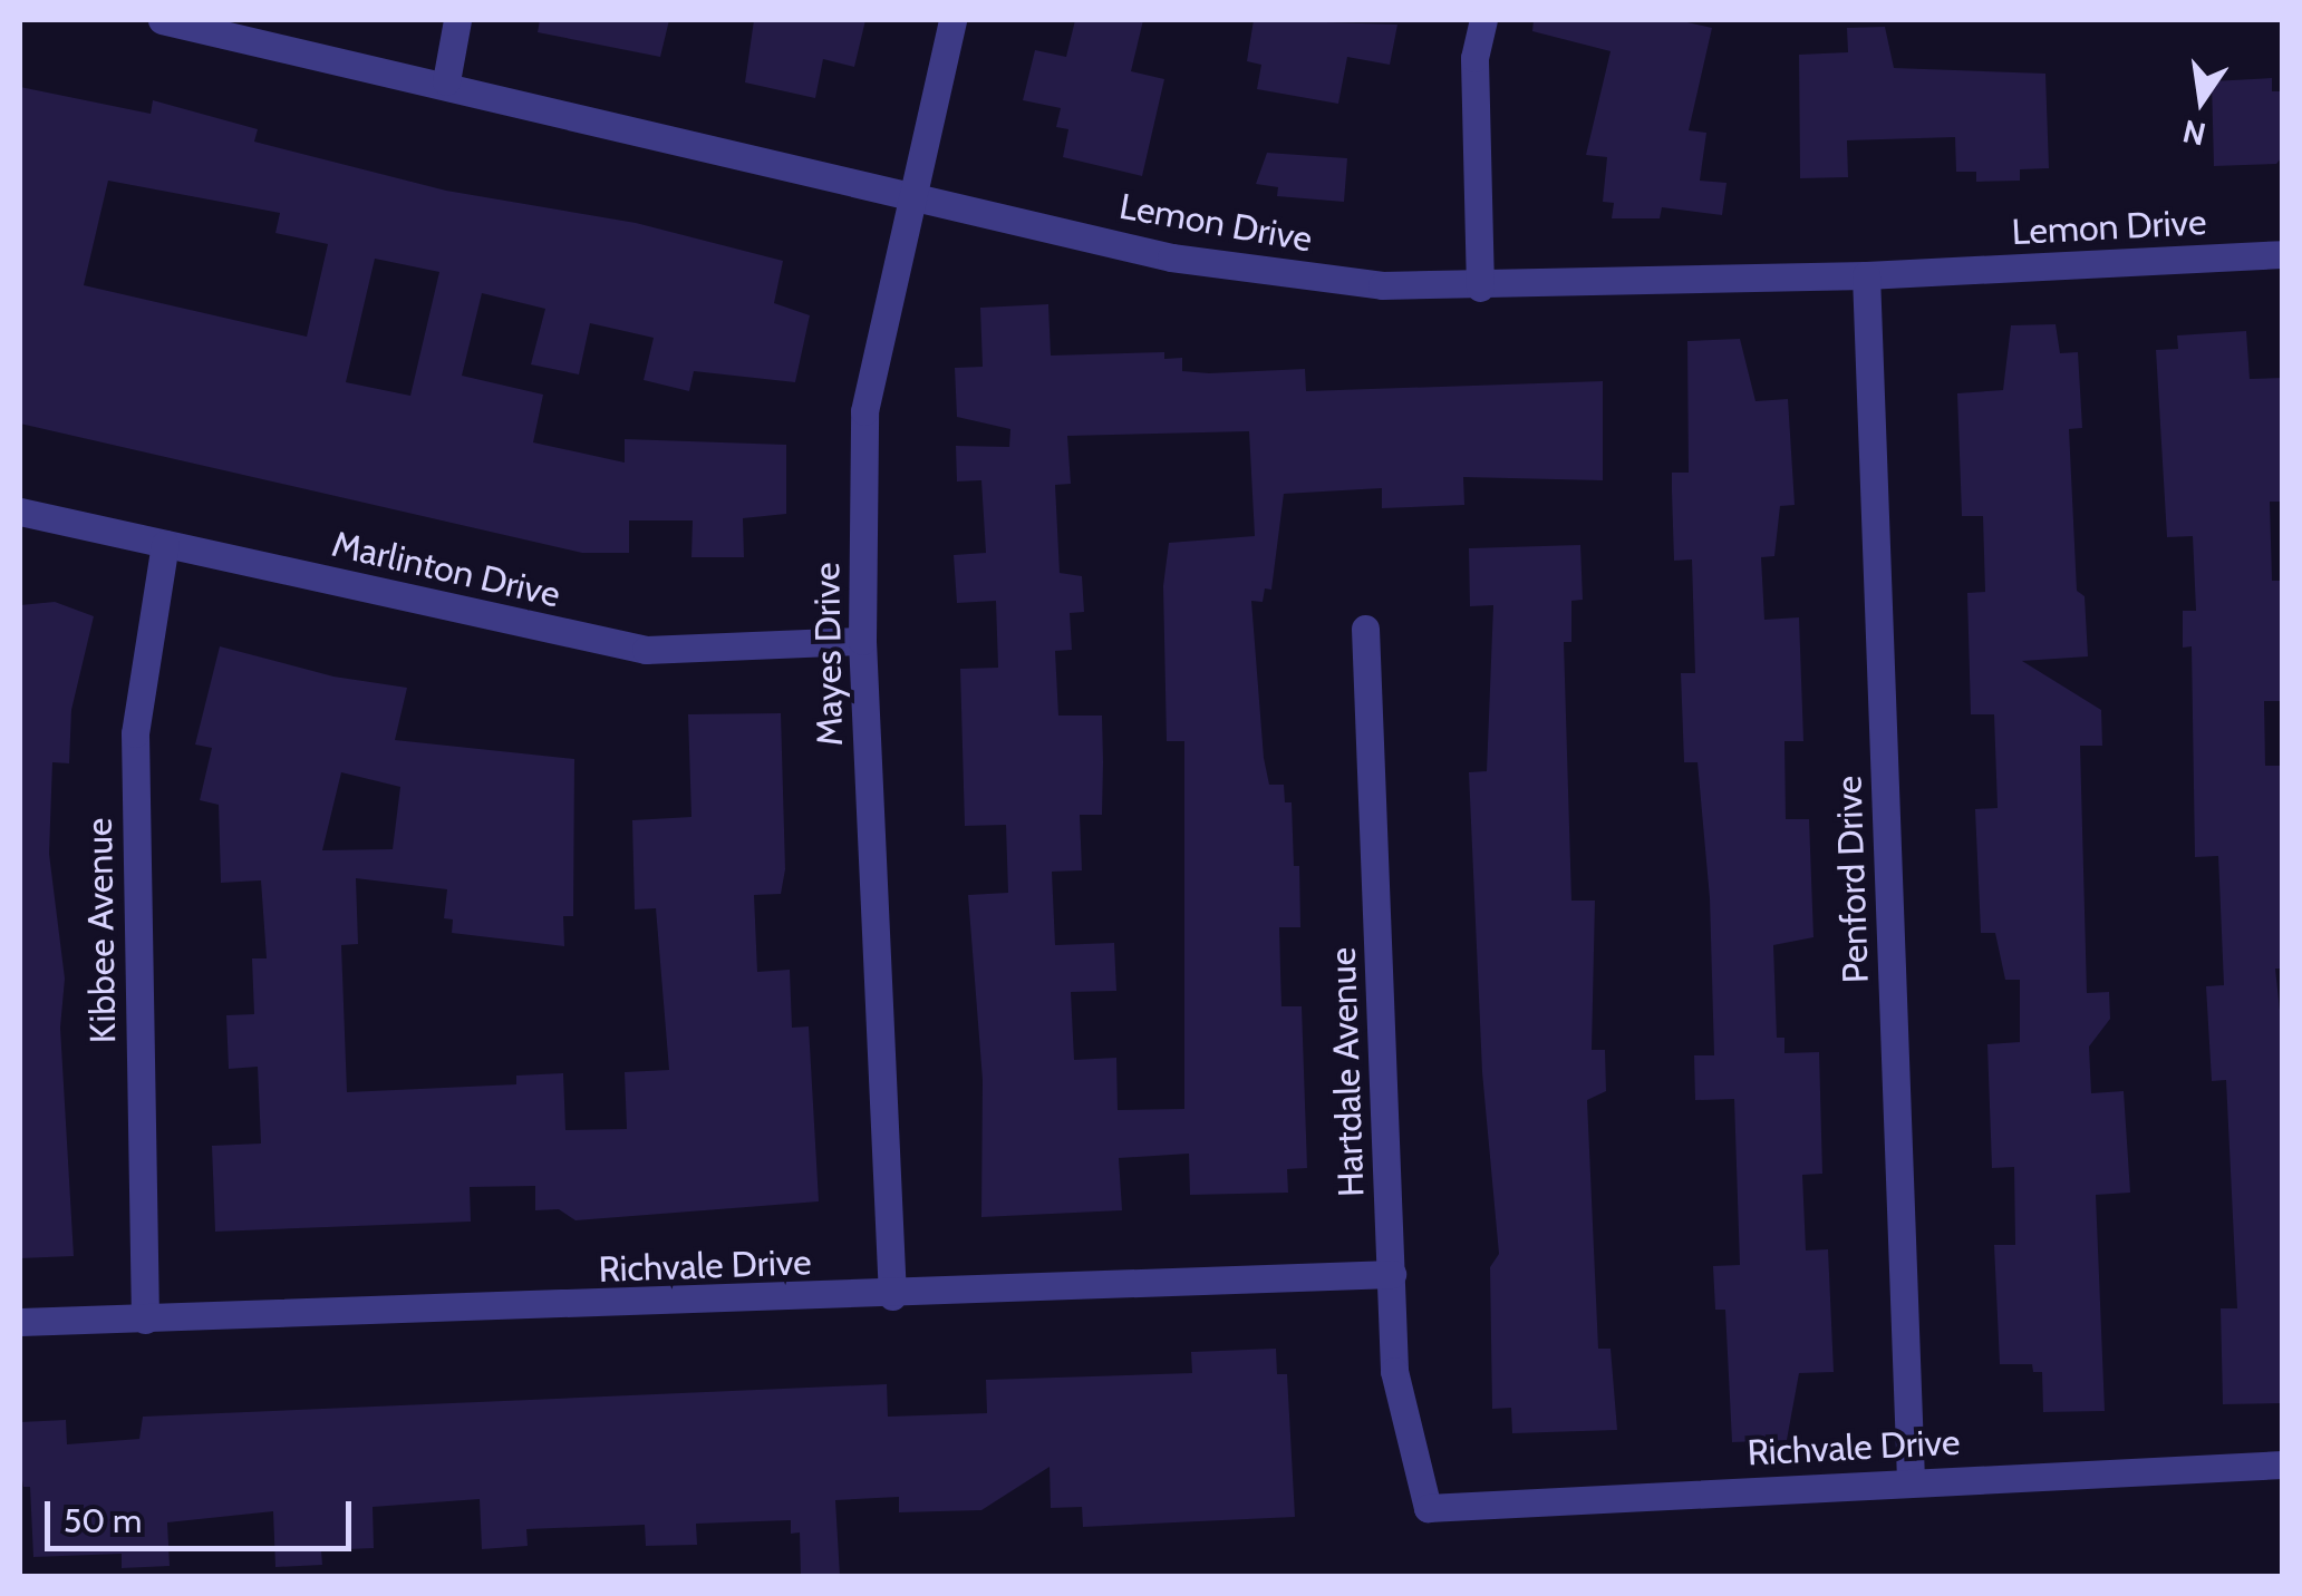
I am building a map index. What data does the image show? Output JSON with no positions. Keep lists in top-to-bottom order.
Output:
{
  "streets": {
    "street": [
      "Lemon Drive",
      "Marlinton Drive",
      "Mayes Drive",
      "Penford Drive",
      "Kibbee Avenue",
      "Hartdale Avenue",
      "Richvale Drive"
    ]
  },
  "crossings": [
    ["Lemon Drive", "Mayes Drive"],
    ["Lemon Drive", "Penford Drive"],
    ["Marlinton Drive", "Mayes Drive"],
    ["Marlinton Drive", "Kibbee Avenue"],
    ["Mayes Drive", "Richvale Drive"],
    ["Penford Drive", "Richvale Drive"],
    ["Kibbee Avenue", "Richvale Drive"],
    ["Hartdale Avenue", "Richvale Drive"]
  ],
  "scale_bar": "50 m",
  "north": "bottom"
}
